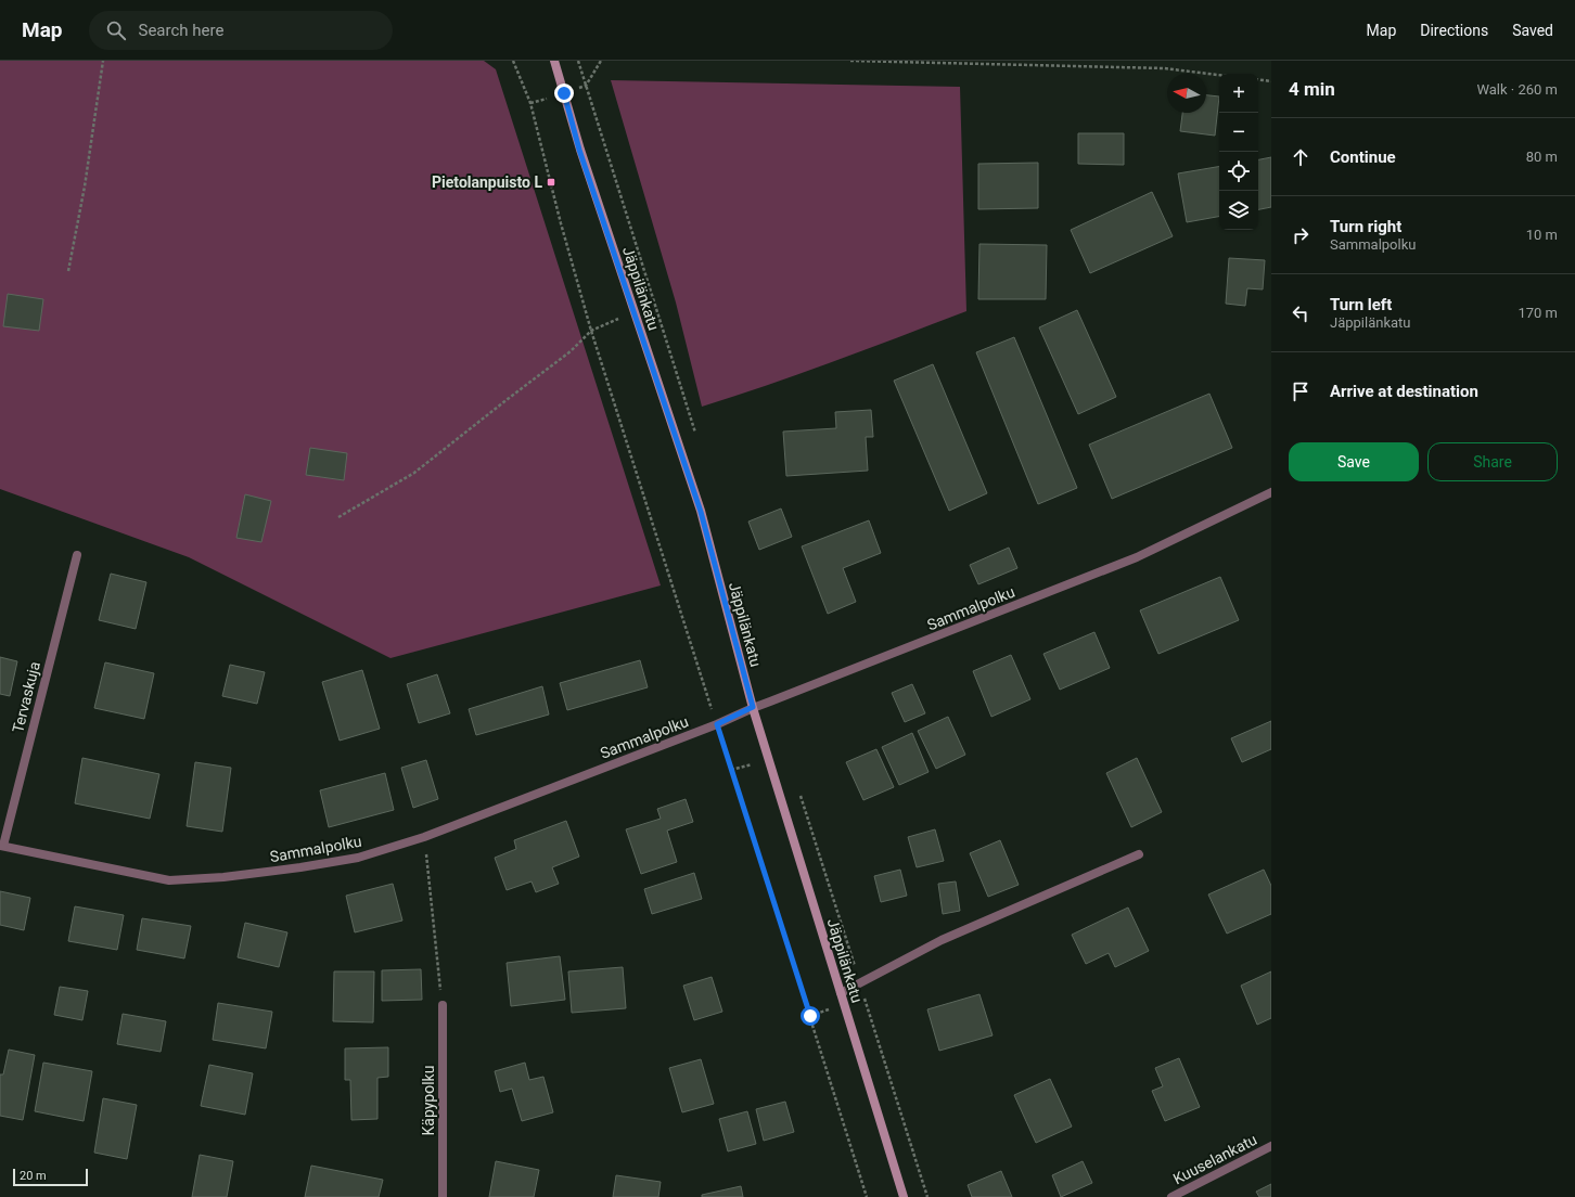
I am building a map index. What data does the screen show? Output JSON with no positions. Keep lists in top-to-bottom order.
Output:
{
  "streets": {
    "street": [
      "Jäppilänkatu",
      "Sammalpolku",
      "Tervaskuja",
      "Käpypolku",
      "Kuuselankatu"
    ]
  },
  "crossings": [
    ["Jäppilänkatu", "Sammalpolku"],
    ["Sammalpolku", "Tervaskuja"]
  ],
  "places": {
    "transit": ["Pietolanpuisto L"]
  },
  "scale_bar": "20 m",
  "north": "left",
  "page": {
    "header": "Map",
    "search": "Search here",
    "nav": ["Map", "Directions", "Saved"],
    "heading": ["4 min", "Walk · 260 m"],
    "map_buttons": ["+", "−"],
    "list": [
      ["Continue", "80 m"],
      ["Turn right", "Sammalpolku", "10 m"],
      ["Turn left", "Jäppilänkatu", "170 m"],
      "Arrive at destination"
    ],
    "buttons": ["Save", "Share"],
    "scale": "20 m"
  }
}
